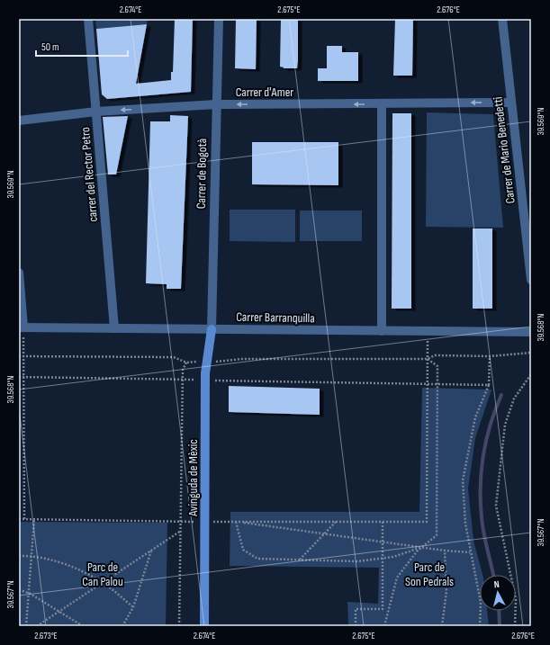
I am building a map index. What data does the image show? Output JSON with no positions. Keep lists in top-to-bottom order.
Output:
{
  "streets": {
    "street": [
      "Carrer d'Amer",
      "Carrer de Mario Benedetti",
      "Carrer de Bogotà",
      "carrer del Rector Petro",
      "Carrer Barranquilla",
      "Avinguda de Mèxic"
    ]
  },
  "crossings": [
    ["Carrer d'Amer", "Carrer de Mario Benedetti"],
    ["Carrer d'Amer", "Carrer de Bogotà"],
    ["Carrer d'Amer", "carrer del Rector Petro"],
    ["Carrer de Bogotà", "Carrer Barranquilla"],
    ["Carrer de Bogotà", "Avinguda de Mèxic"],
    ["carrer del Rector Petro", "Carrer Barranquilla"],
    ["Carrer Barranquilla", "Avinguda de Mèxic"]
  ],
  "one_way": ["Carrer d'Amer"],
  "parks": ["Parc de Can Palou", "Parc de Son Pedrals"],
  "scale_bar": "50 m",
  "north": "top",
  "coordinates": [
    "2.674°E",
    "2.675°E",
    "2.676°E",
    "39.569°N",
    "39.568°N",
    "39.567°N",
    "2.673°E"
  ]
}
